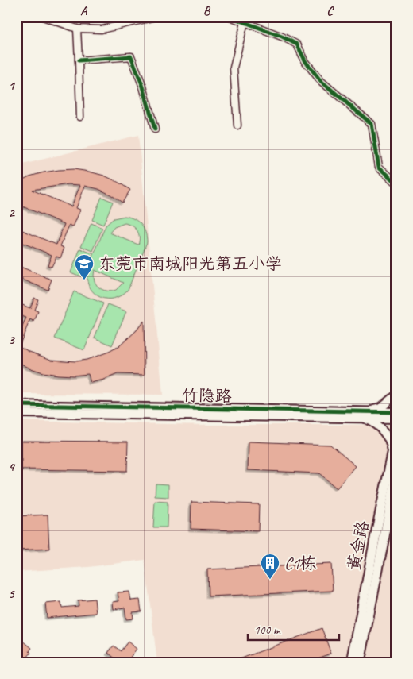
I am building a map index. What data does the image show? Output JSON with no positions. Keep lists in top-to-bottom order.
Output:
{
  "streets": {
    "main road": ["黄金路"],
    "street": ["竹隐路"]
  },
  "places": {
    "school or university": ["东莞市南城阳光第五小学"],
    "building": ["C1栋"]
  },
  "scale_bar": "100 m",
  "grid": {
    "columns": ["A", "B", "C"],
    "rows": [
      "1",
      "2",
      "3",
      "4",
      "5"
    ]
  }
}
